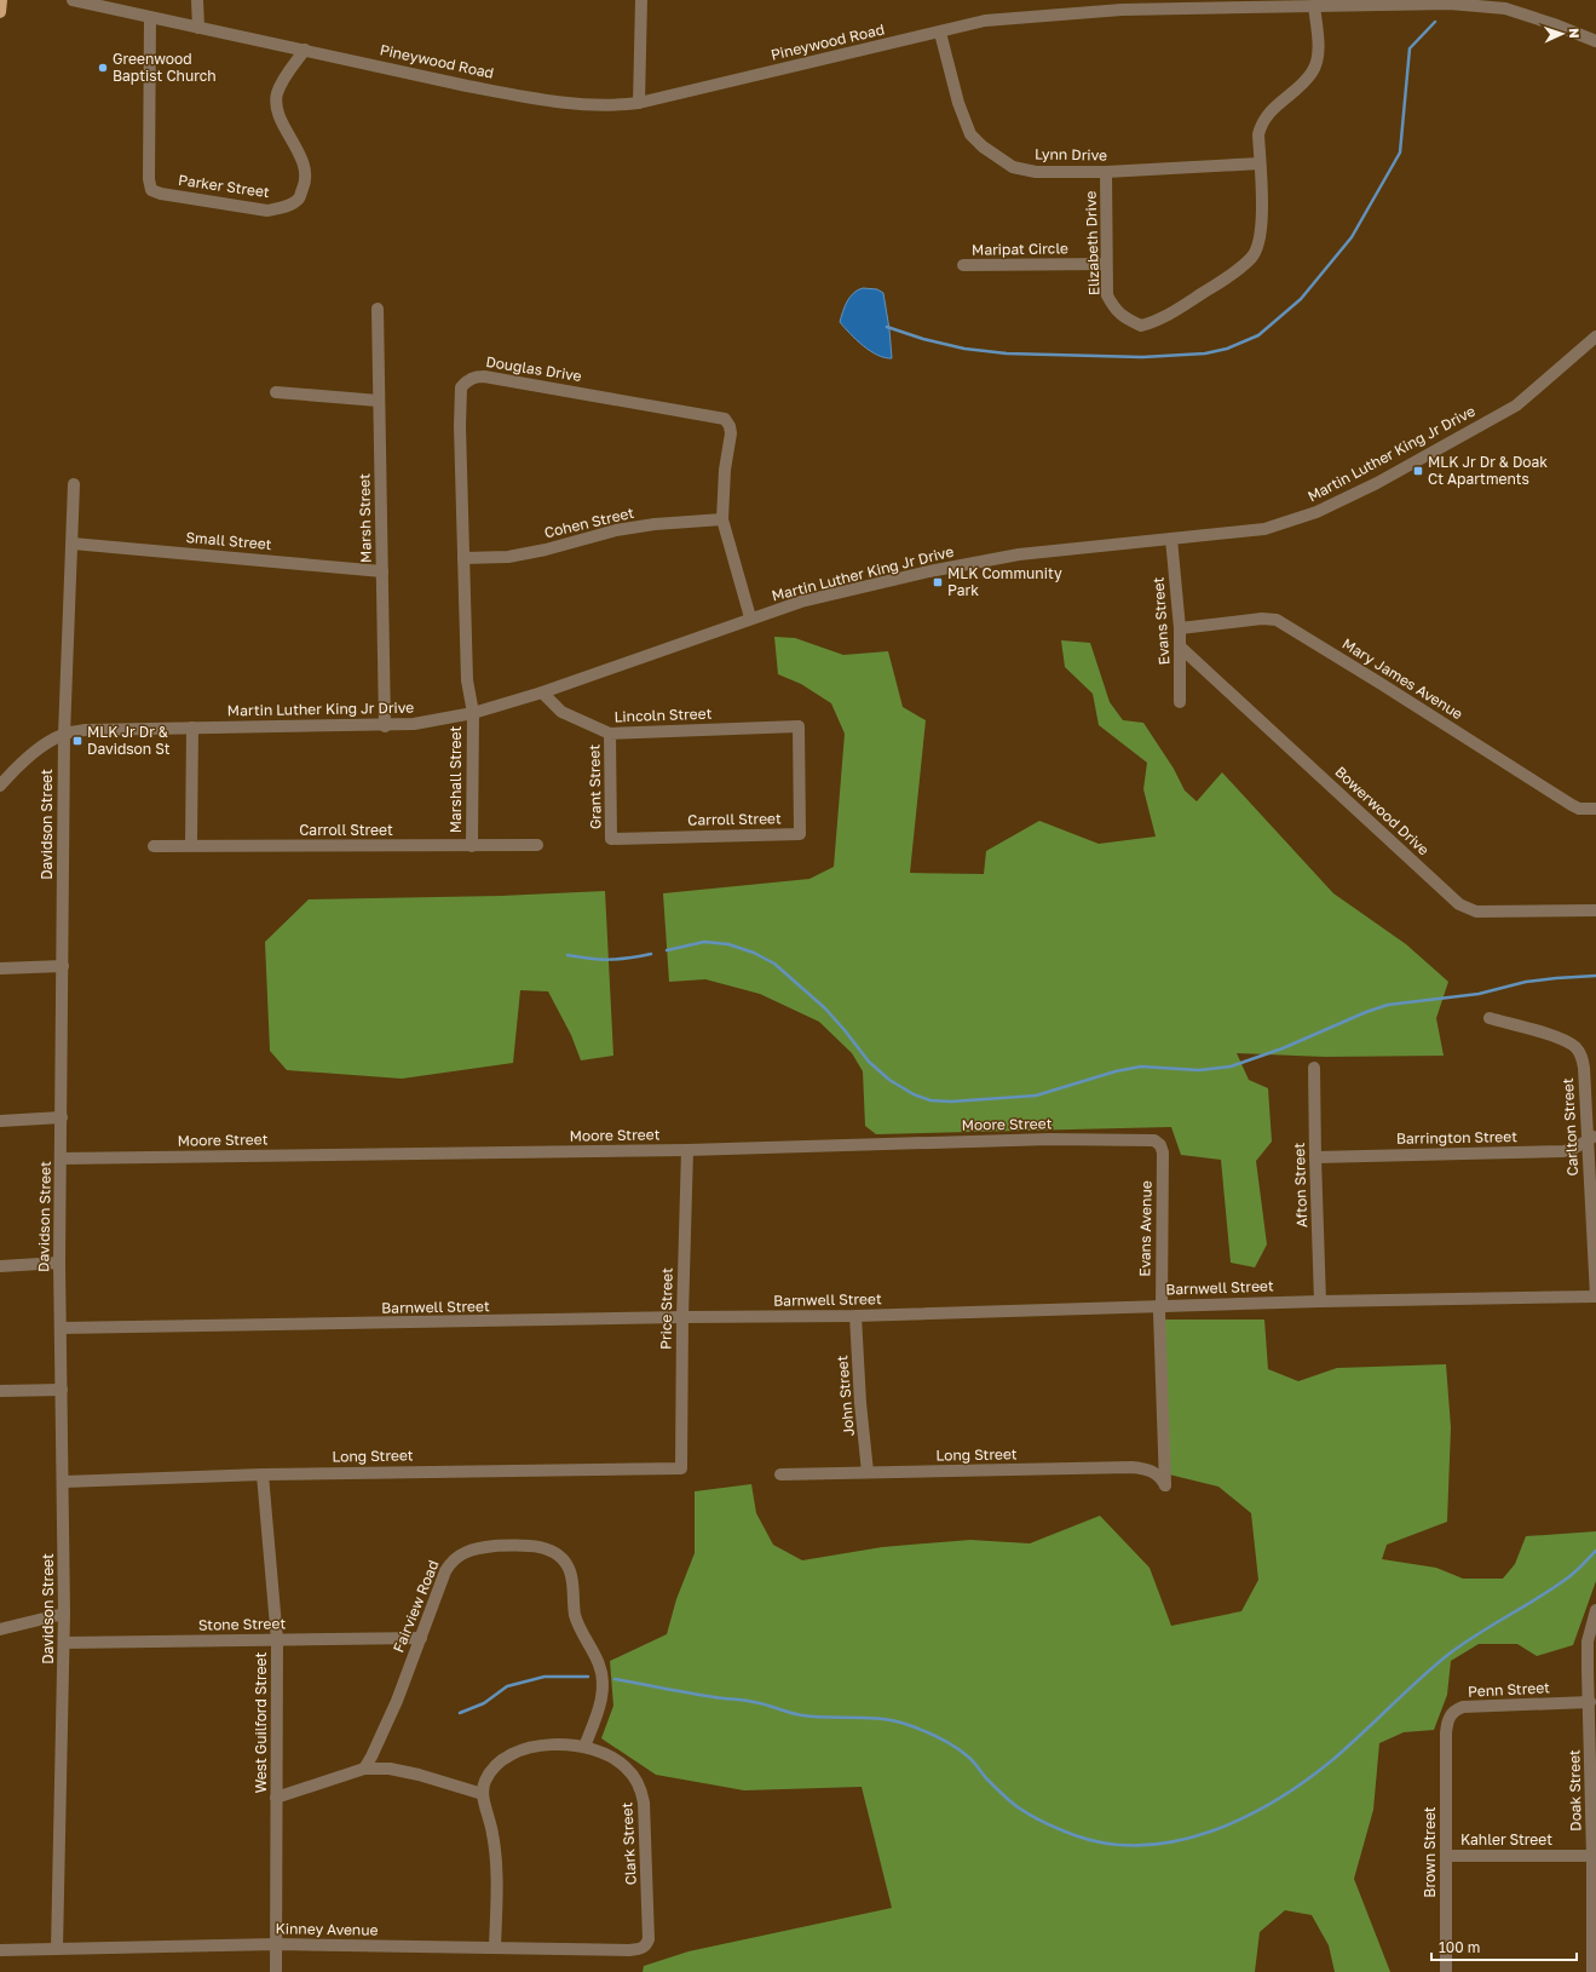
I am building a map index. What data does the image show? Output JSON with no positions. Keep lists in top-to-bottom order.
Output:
{
  "streets": {
    "street": [
      "Pineywood Road",
      "Lynn Drive",
      "Parker Street",
      "Elizabeth Drive",
      "Maripat Circle",
      "Douglas Drive",
      "Martin Luther King Jr Drive",
      "Marsh Street",
      "Cohen Street",
      "Small Street",
      "Evans Street",
      "Mary James Avenue",
      "Lincoln Street",
      "Marshall Street",
      "Grant Street",
      "Bowerwood Drive",
      "Carroll Street",
      "Davidson Street",
      "Moore Street",
      "Carlton Street",
      "Barrington Street",
      "Afton Street",
      "Evans Avenue",
      "Barnwell Street",
      "Price Street",
      "John Street",
      "Long Street",
      "Fairview Road",
      "Stone Street",
      "Penn Street",
      "West Guilford Street",
      "Doak Street",
      "Kahler Street",
      "Clark Street",
      "Brown Street",
      "Kinney Avenue"
    ]
  },
  "crossings": [
    ["Pineywood Road", "Lynn Drive"],
    ["Pineywood Road", "Parker Street"],
    ["Pineywood Road", "Elizabeth Drive"],
    ["Lynn Drive", "Elizabeth Drive"],
    ["Elizabeth Drive", "Maripat Circle"],
    ["Douglas Drive", "Martin Luther King Jr Drive"],
    ["Douglas Drive", "Cohen Street"],
    ["Douglas Drive", "Marshall Street"],
    ["Martin Luther King Jr Drive", "Marsh Street"],
    ["Martin Luther King Jr Drive", "Evans Street"],
    ["Martin Luther King Jr Drive", "Lincoln Street"],
    ["Martin Luther King Jr Drive", "Marshall Street"],
    ["Martin Luther King Jr Drive", "Davidson Street"],
    ["Marsh Street", "Small Street"],
    ["Small Street", "Davidson Street"],
    ["Evans Street", "Mary James Avenue"],
    ["Evans Street", "Bowerwood Drive"],
    ["Lincoln Street", "Grant Street"],
    ["Lincoln Street", "Carroll Street"],
    ["Marshall Street", "Carroll Street"],
    ["Grant Street", "Carroll Street"],
    ["Davidson Street", "Moore Street"],
    ["Davidson Street", "Barnwell Street"],
    ["Davidson Street", "Long Street"],
    ["Davidson Street", "Stone Street"],
    ["Davidson Street", "Kinney Avenue"],
    ["Moore Street", "Evans Avenue"],
    ["Moore Street", "Price Street"],
    ["Carlton Street", "Barrington Street"],
    ["Carlton Street", "Barnwell Street"],
    ["Barrington Street", "Afton Street"],
    ["Afton Street", "Barnwell Street"],
    ["Evans Avenue", "Barnwell Street"],
    ["Evans Avenue", "Long Street"],
    ["Barnwell Street", "Price Street"],
    ["Barnwell Street", "John Street"],
    ["Price Street", "Long Street"],
    ["John Street", "Long Street"],
    ["Long Street", "West Guilford Street"],
    ["Fairview Road", "Stone Street"],
    ["Fairview Road", "Clark Street"],
    ["Stone Street", "West Guilford Street"],
    ["Penn Street", "Doak Street"],
    ["Penn Street", "Brown Street"],
    ["West Guilford Street", "Kinney Avenue"],
    ["Doak Street", "Kahler Street"],
    ["Kahler Street", "Brown Street"],
    ["Clark Street", "Kinney Avenue"]
  ],
  "places": {
    "other": ["Greenwood Baptist Church"],
    "transit": ["MLK Jr Dr & Doak Ct Apartments", "MLK Community Park", "MLK Jr Dr & Davidson St"]
  },
  "scale_bar": "100 m",
  "north": "right"
}
